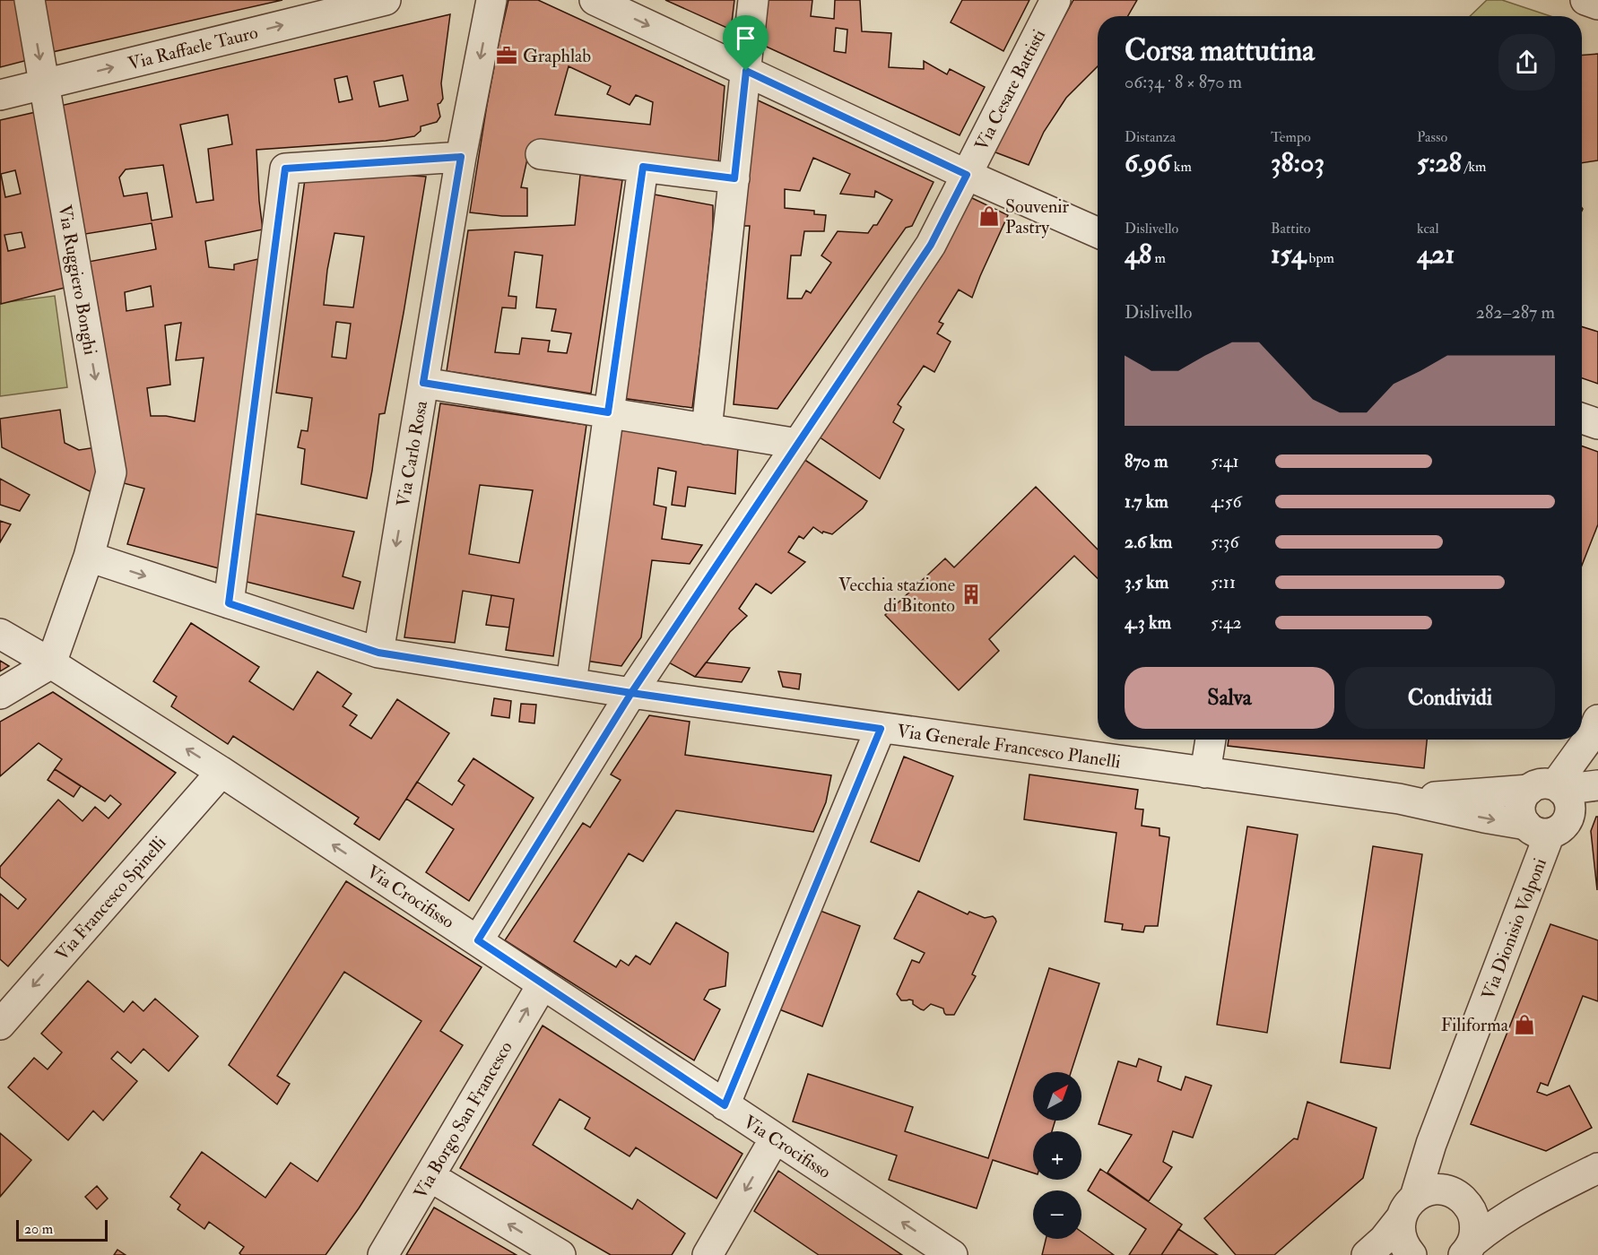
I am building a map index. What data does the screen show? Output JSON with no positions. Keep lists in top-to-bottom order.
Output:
{
  "streets": {
    "street": [
      "Via Raffaele Tauro",
      "Via Cesare Battisti",
      "Via Ruggiero Bonghi",
      "Via Carlo Rosa",
      "Via Generale Francesco Planelli",
      "Via Crocifisso",
      "Via Francesco Spinelli",
      "Via Dionisio Volponi",
      "Via Borgo San Francesco"
    ]
  },
  "crossings": [
    ["Via Raffaele Tauro", "Via Ruggiero Bonghi"],
    ["Via Cesare Battisti", "Via Generale Francesco Planelli"],
    ["Via Cesare Battisti", "Via Crocifisso"],
    ["Via Ruggiero Bonghi", "Via Generale Francesco Planelli"],
    ["Via Ruggiero Bonghi", "Via Crocifisso"],
    ["Via Carlo Rosa", "Via Generale Francesco Planelli"],
    ["Via Generale Francesco Planelli", "Via Dionisio Volponi"],
    ["Via Crocifisso", "Via Francesco Spinelli"],
    ["Via Crocifisso", "Via Borgo San Francesco"]
  ],
  "one_way": [
    "Via Raffaele Tauro",
    "Via Ruggiero Bonghi",
    "Via Crocifisso",
    "Via Francesco Spinelli",
    "Via Borgo San Francesco"
  ],
  "places": {
    "office": ["Graphlab"],
    "shop": ["Souvenir Pastry", "Filiforma"],
    "building": ["Vecchia stazione di Bitonto"]
  },
  "scale_bar": "20 m",
  "north": "top right",
  "page": {
    "heading": ["Corsa mattutina", "06:34 · 8 × 870 m"],
    "stats": [
      ["Distanza", "6.96 km"],
      ["Tempo", "38:03"],
      ["Passo", "5:28 /km"],
      ["Dislivello", "48 m"],
      ["Battito", "154 bpm"],
      ["kcal", "421"]
    ],
    "chart": ["Dislivello", "282–287 m"],
    "list": [
      {
        "name": "870 m",
        "note": "5:41"
      },
      {
        "name": "1.7 km",
        "note": "4:56"
      },
      {
        "name": "2.6 km",
        "note": "5:36"
      },
      {
        "name": "3.5 km",
        "note": "5:11"
      },
      {
        "name": "4.3 km",
        "note": "5:42"
      }
    ],
    "buttons": ["Salva", "Condividi"],
    "map_buttons": ["+", "−"],
    "scale": "20 m"
  }
}
